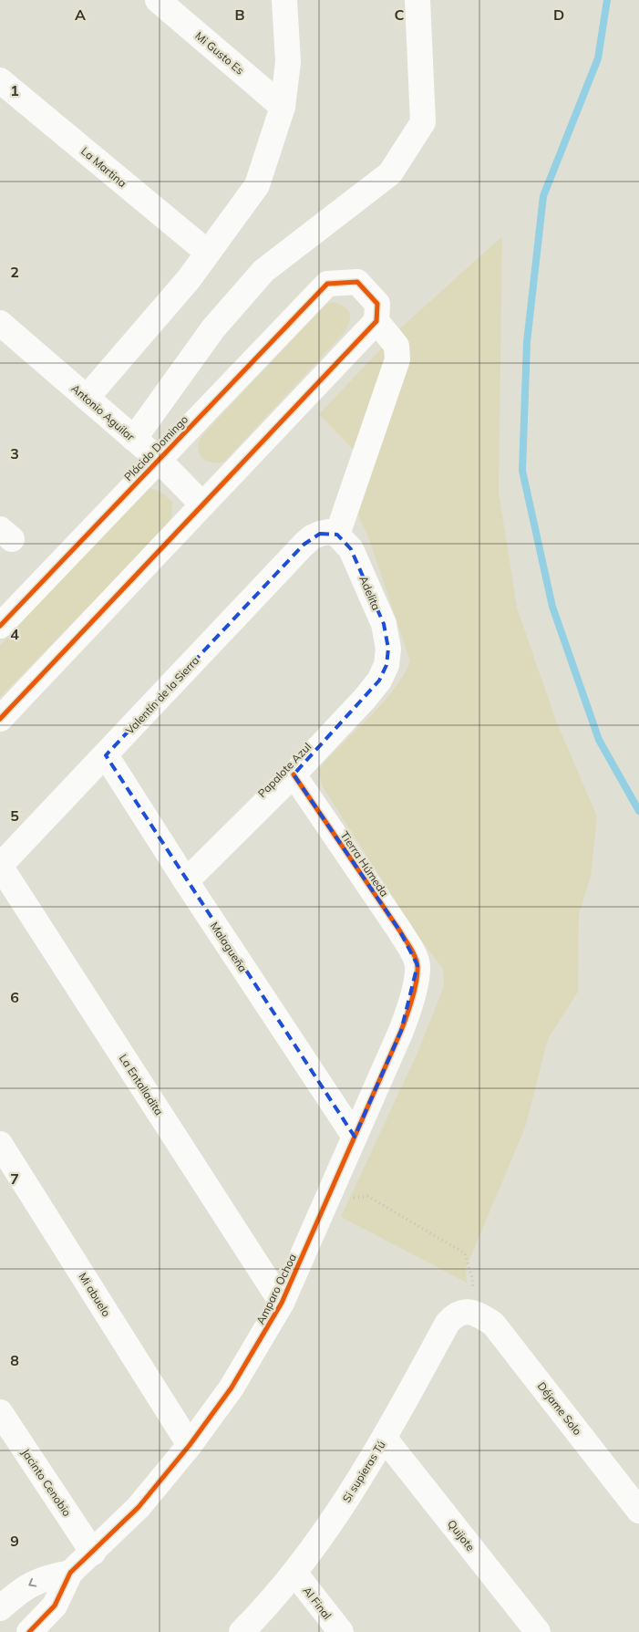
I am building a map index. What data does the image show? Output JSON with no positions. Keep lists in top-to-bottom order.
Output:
{
  "streets": {
    "street": [
      "Mi Gusto Es",
      "La Martina",
      "Antonio Aguilar",
      "Plácido Domingo",
      "Adelita",
      "Valentín de la Sierra",
      "Papalote Azul",
      "Tierra Húmeda",
      "Malagueña",
      "La Entalladita",
      "Amparo Ochoa",
      "Mi abuelo",
      "Déjame Solo",
      "Si supieras Tú",
      "Jacinto Cenobio",
      "Quijote",
      "Al Final"
    ]
  },
  "crossings": [
    ["Antonio Aguilar", "Plácido Domingo"],
    ["Adelita", "Valentín de la Sierra"],
    ["Adelita", "Papalote Azul"],
    ["Valentín de la Sierra", "Malagueña"],
    ["Valentín de la Sierra", "La Entalladita"],
    ["Papalote Azul", "Tierra Húmeda"],
    ["Papalote Azul", "Malagueña"],
    ["Tierra Húmeda", "Amparo Ochoa"],
    ["Malagueña", "Amparo Ochoa"],
    ["La Entalladita", "Amparo Ochoa"],
    ["Amparo Ochoa", "Mi abuelo"],
    ["Amparo Ochoa", "Jacinto Cenobio"],
    ["Déjame Solo", "Si supieras Tú"],
    ["Si supieras Tú", "Quijote"],
    ["Si supieras Tú", "Al Final"]
  ],
  "grid": {
    "columns": [
      "A",
      "B",
      "C",
      "D"
    ],
    "rows": [
      "1",
      "2",
      "3",
      "4",
      "5",
      "6",
      "7",
      "8",
      "9"
    ]
  }
}
